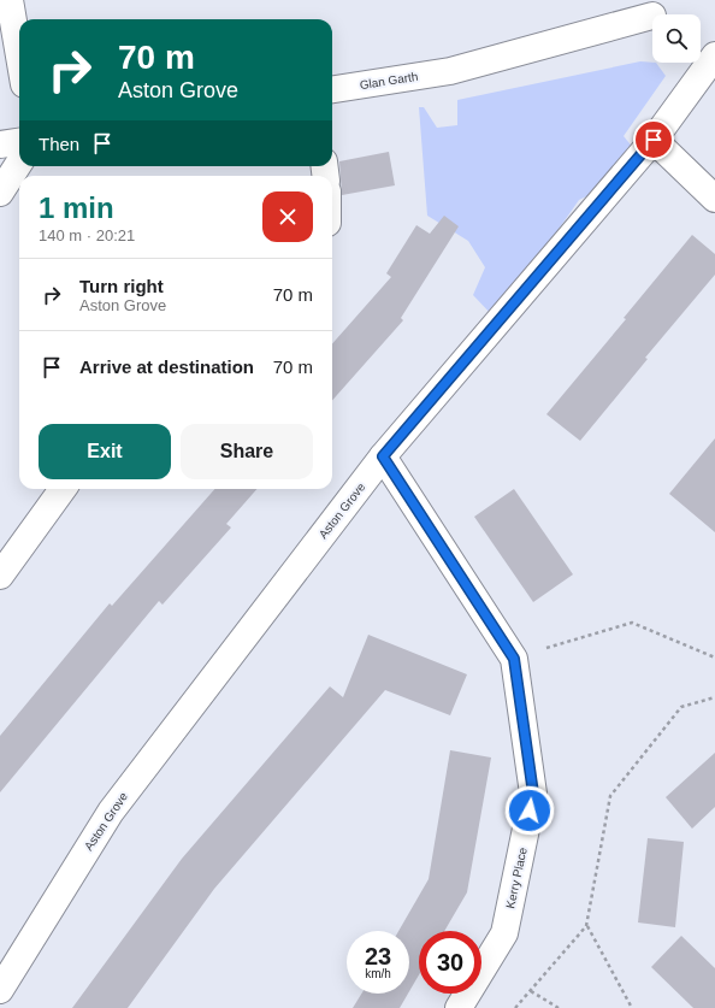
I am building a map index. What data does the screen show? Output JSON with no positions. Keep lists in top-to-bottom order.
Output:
{
  "streets": {
    "street": ["Glan Garth", "Aston Grove", "Kerry Place"]
  },
  "crossings": [
    ["Aston Grove", "Kerry Place"]
  ],
  "page": {
    "turn": ["70 m", "Aston Grove"],
    "then": "Then",
    "heading": ["1 min", "140 m · 20:21"],
    "list": [
      {
        "name": "Turn right",
        "note": "Aston Grove",
        "value": "70 m"
      },
      {
        "name": "Arrive at destination",
        "value": "70 m"
      }
    ],
    "buttons": ["Exit", "Share"],
    "speed": "23 km/h",
    "limit": "30"
  }
}
